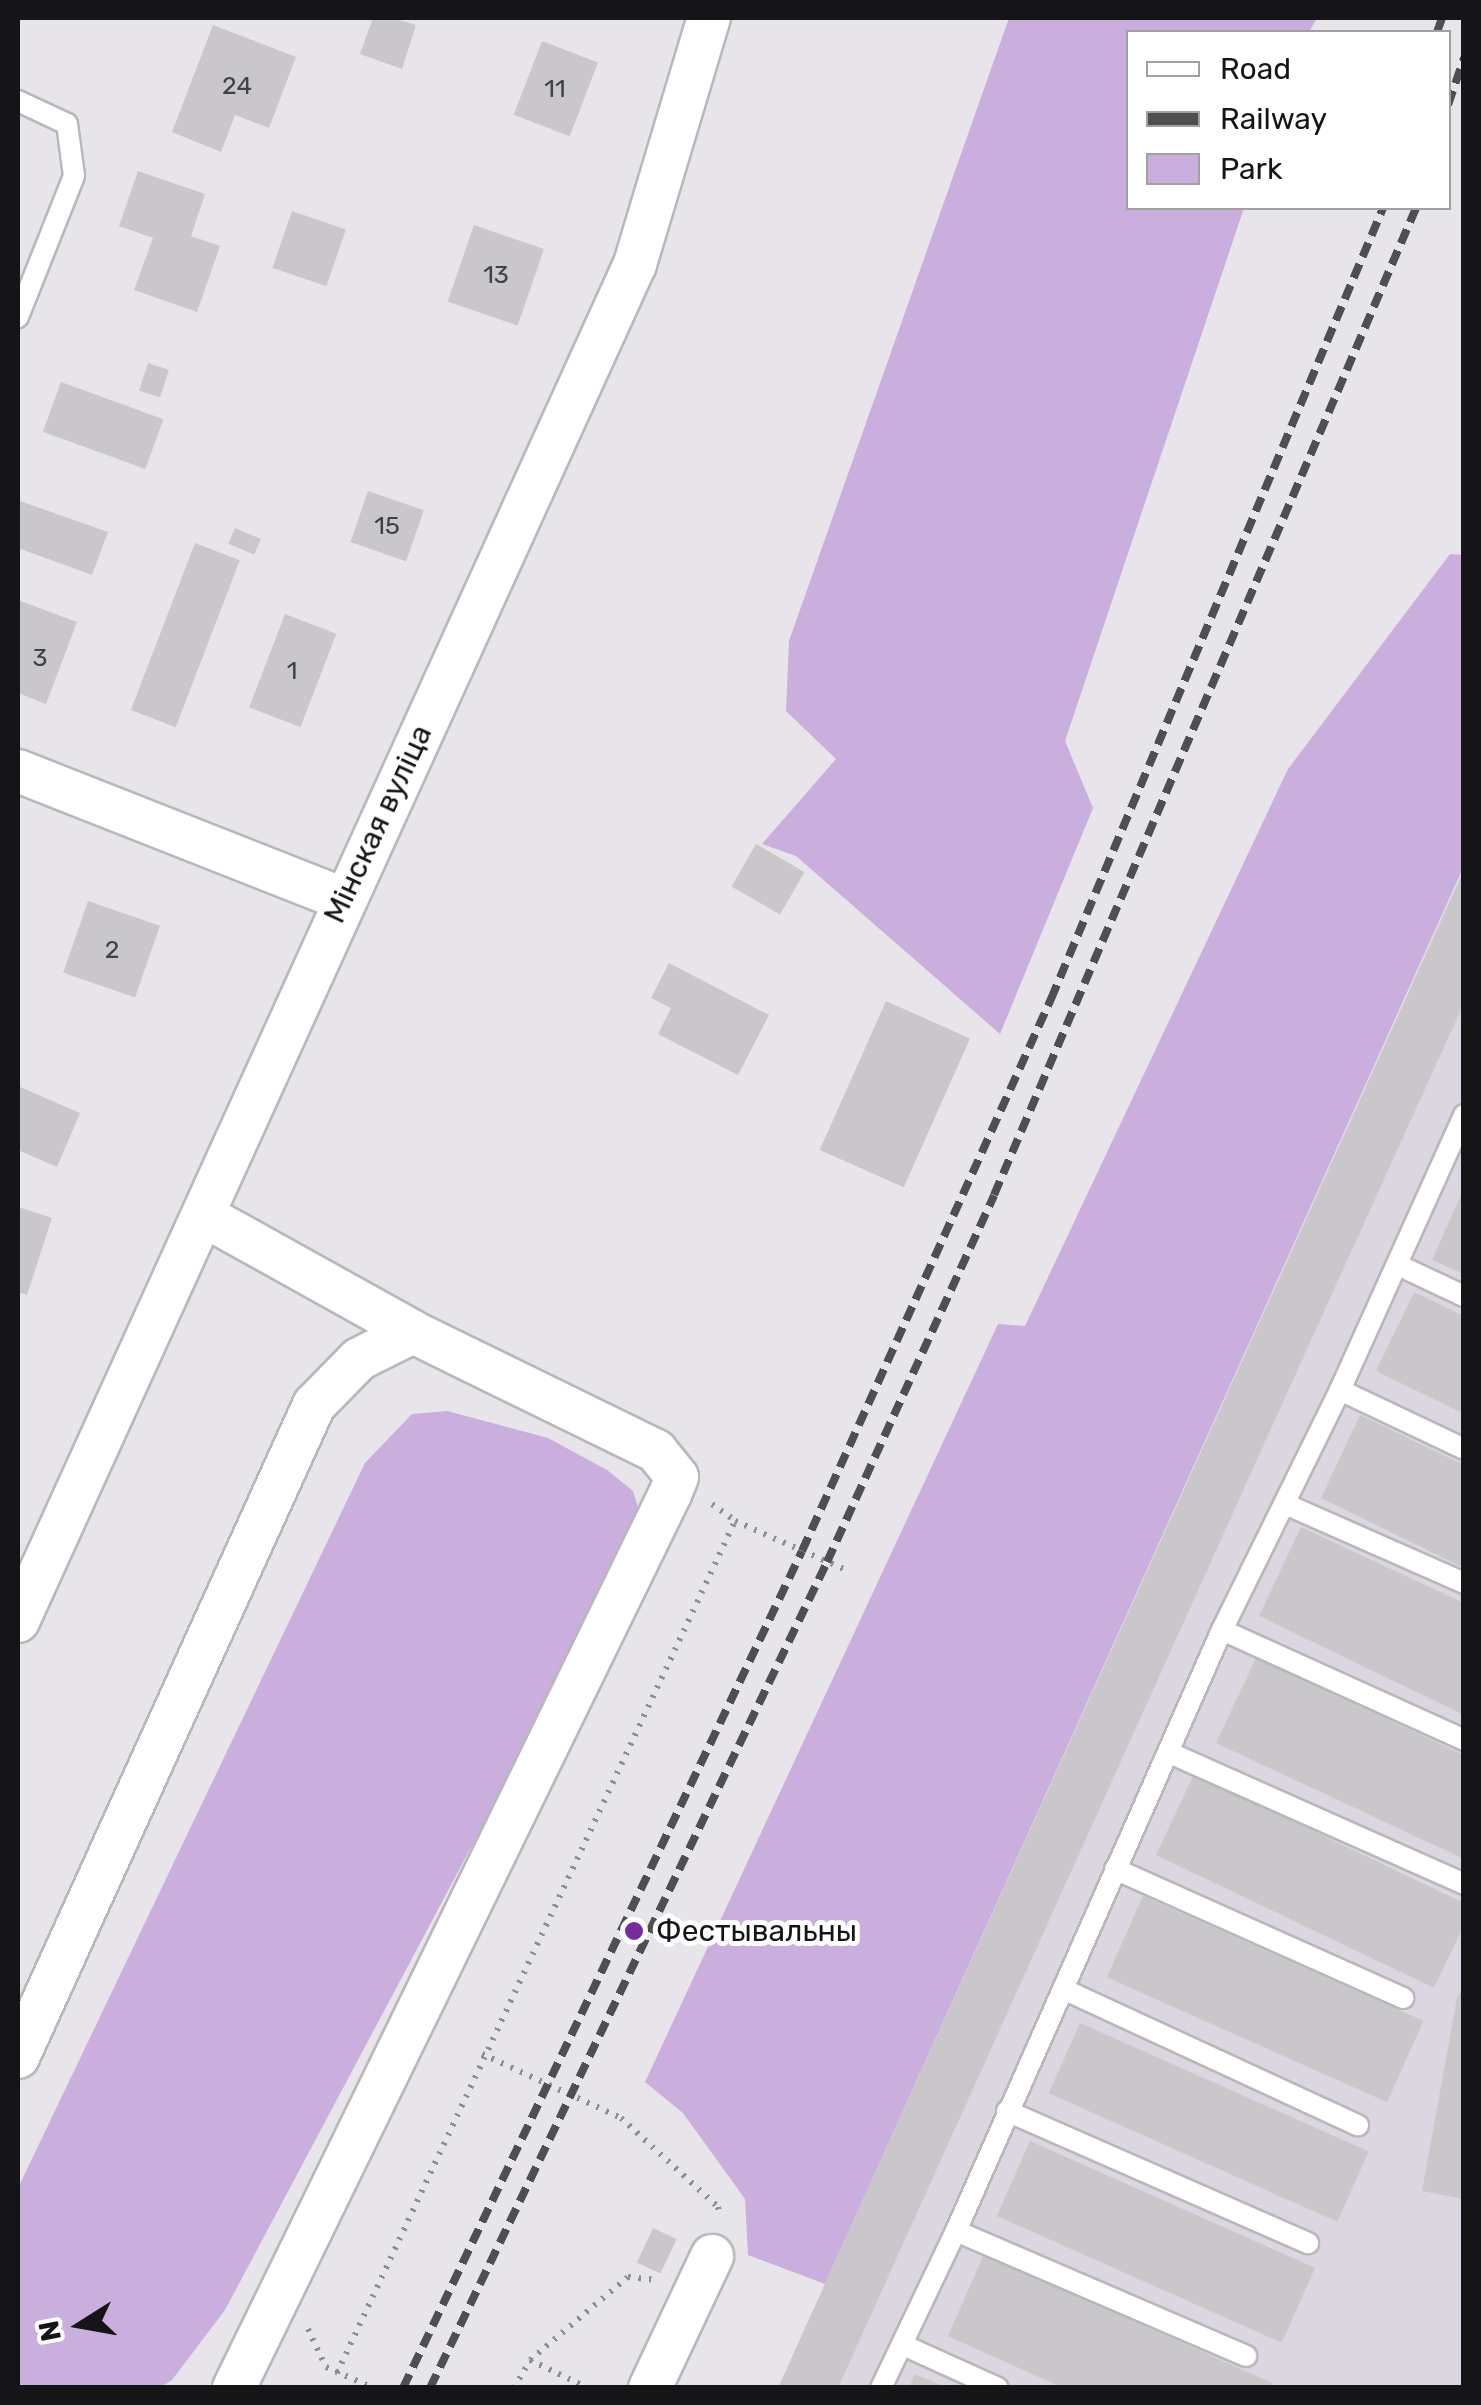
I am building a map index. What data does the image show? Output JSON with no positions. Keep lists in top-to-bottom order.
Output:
{
  "streets": {
    "street": ["Мінская вуліца"]
  },
  "places": ["Фестывальны"],
  "house_numbers": [
    "24",
    "11",
    "13",
    "15",
    "3",
    "1",
    "2"
  ],
  "legend": ["Road", "Railway", "Park"],
  "north": "left"
}
